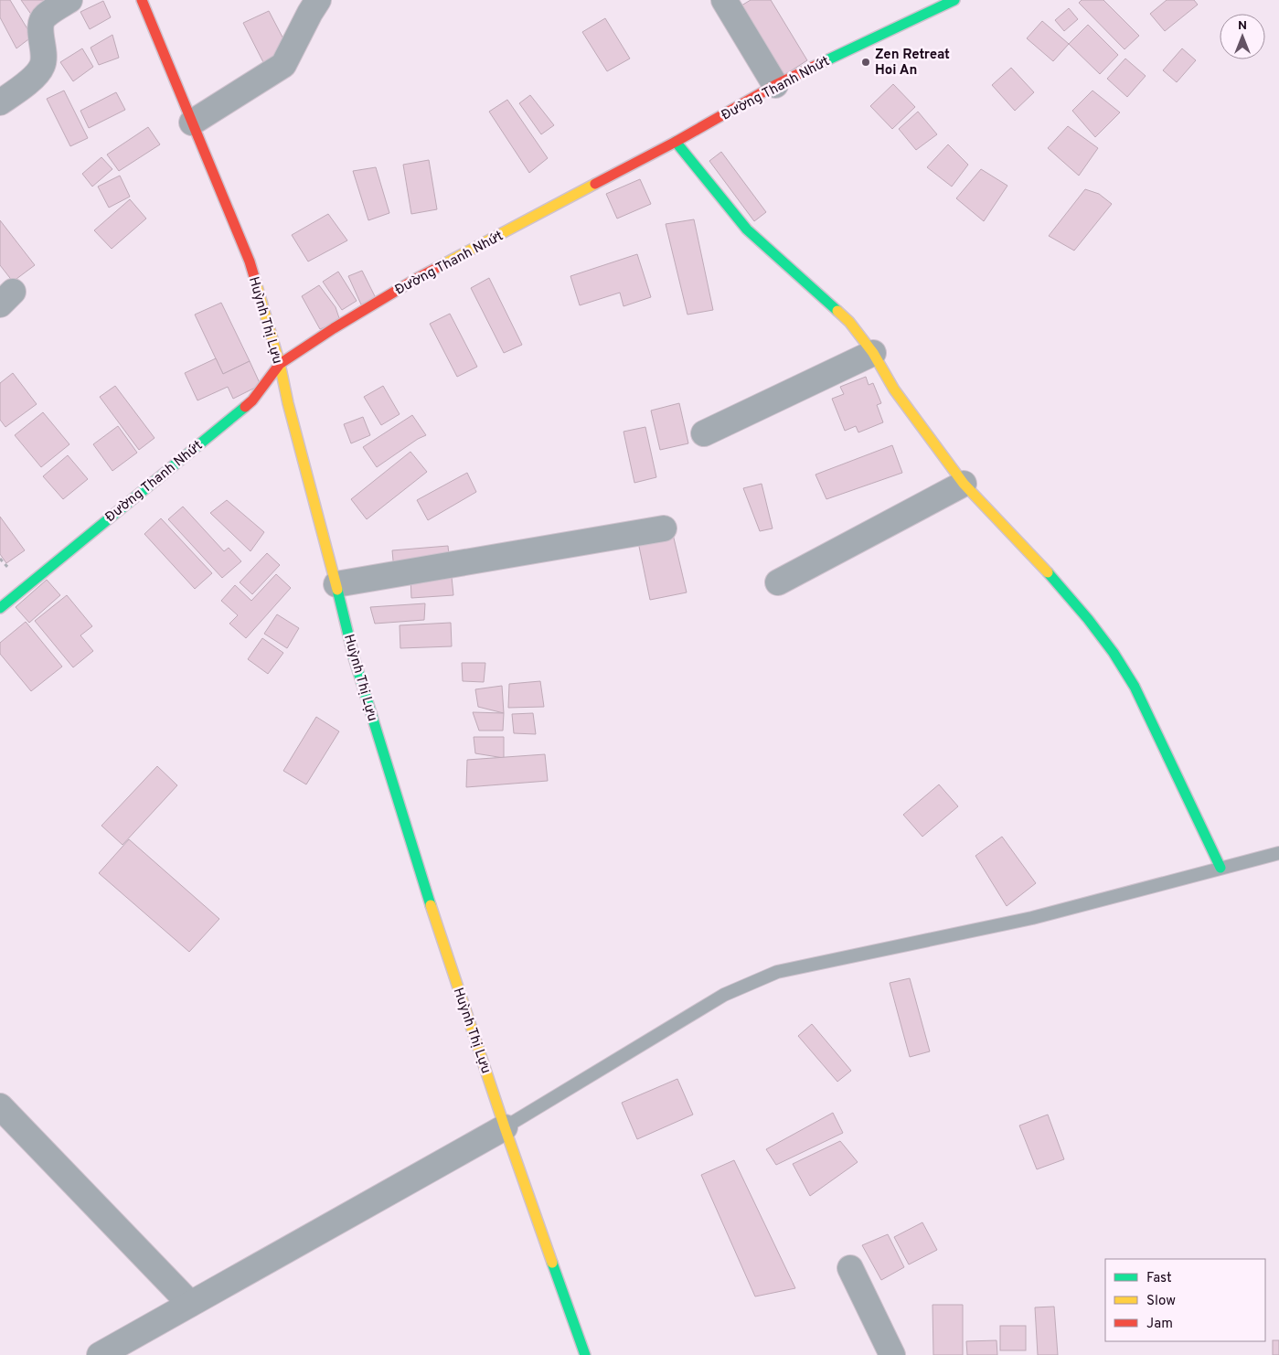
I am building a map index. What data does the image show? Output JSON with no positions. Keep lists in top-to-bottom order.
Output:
{
  "streets": {
    "street": ["Đường Thanh Nhứt", "Huỳnh Thị Lựu"]
  },
  "crossings": [
    ["Đường Thanh Nhứt", "Huỳnh Thị Lựu"]
  ],
  "places": ["Zen Retreat Hoi An"],
  "legend": ["Fast", "Slow", "Jam"],
  "north": "top"
}
